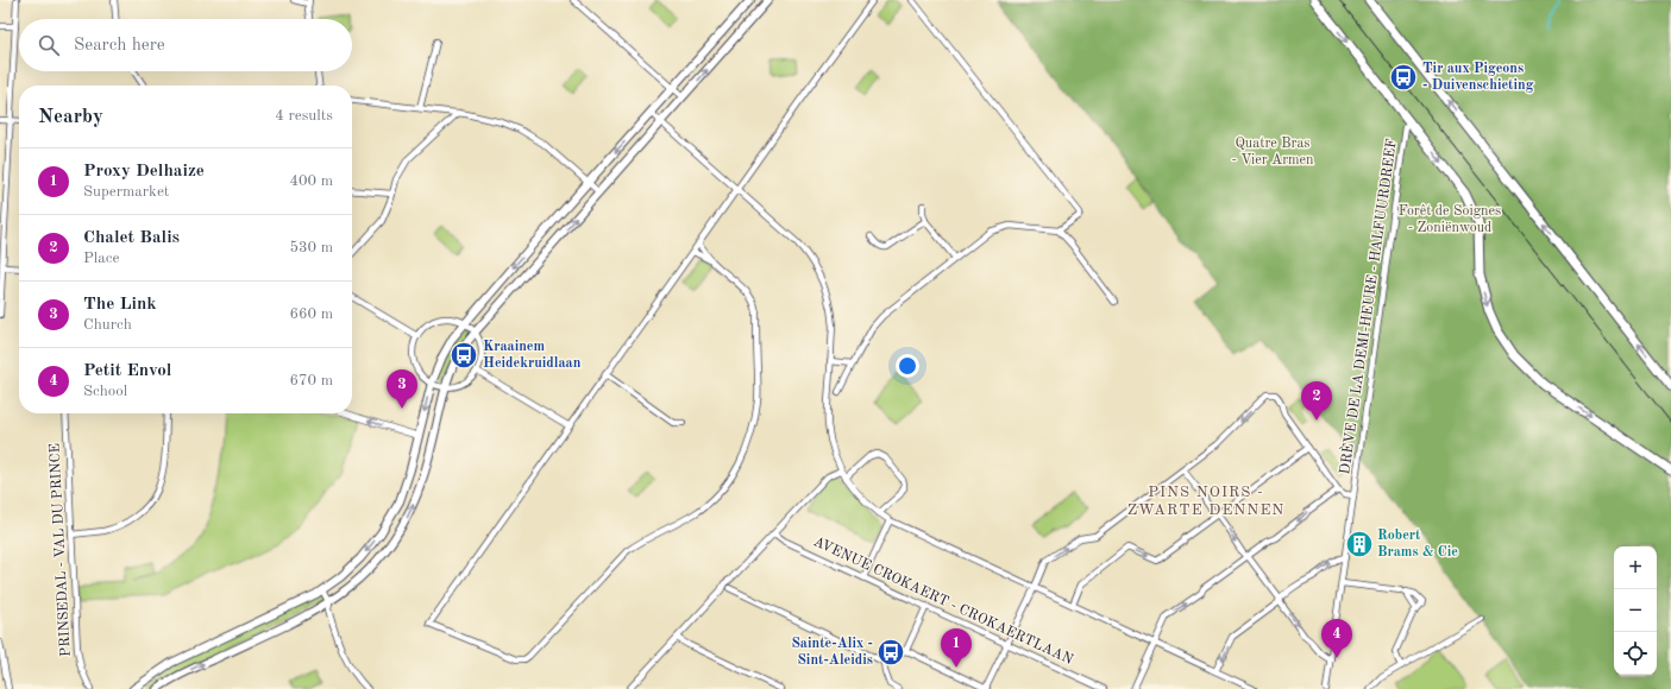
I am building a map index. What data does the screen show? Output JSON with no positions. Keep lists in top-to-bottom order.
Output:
{
  "streets": {
    "street": ["DRÈVE DE LA DEMI-HEURE - HALFUURDREEF", "PRINSEDAL - VAL DU PRINCE", "AVENUE CROKAERT - CROKAERTLAAN"]
  },
  "districts": ["PINS NOIRS - ZWARTE DENNEN"],
  "parks": ["Quatre Bras - Vier Armen", "Forêt de Soignes - Zoniënwoud"],
  "places": {
    "bus stop": ["Tir aux Pigeons - Duivenschieting", "Kraainem Heidekruidlaan", "Sainte-Alix - Sint-Aleidis"],
    "building": ["Robert Brams & Cie"]
  },
  "page": {
    "search": "Search here",
    "heading": ["Nearby", "4 results"],
    "list": [
      {
        "mark": "1",
        "name": "Proxy Delhaize",
        "note": "Supermarket",
        "value": "400 m"
      },
      {
        "mark": "2",
        "name": "Chalet Balis",
        "note": "Place",
        "value": "530 m"
      },
      {
        "mark": "3",
        "name": "The Link",
        "note": "Church",
        "value": "660 m"
      },
      {
        "mark": "4",
        "name": "Petit Envol",
        "note": "School",
        "value": "670 m"
      }
    ],
    "pins": [
      "3",
      "2",
      "4",
      "1"
    ],
    "map_buttons": ["+", "−"]
  }
}
